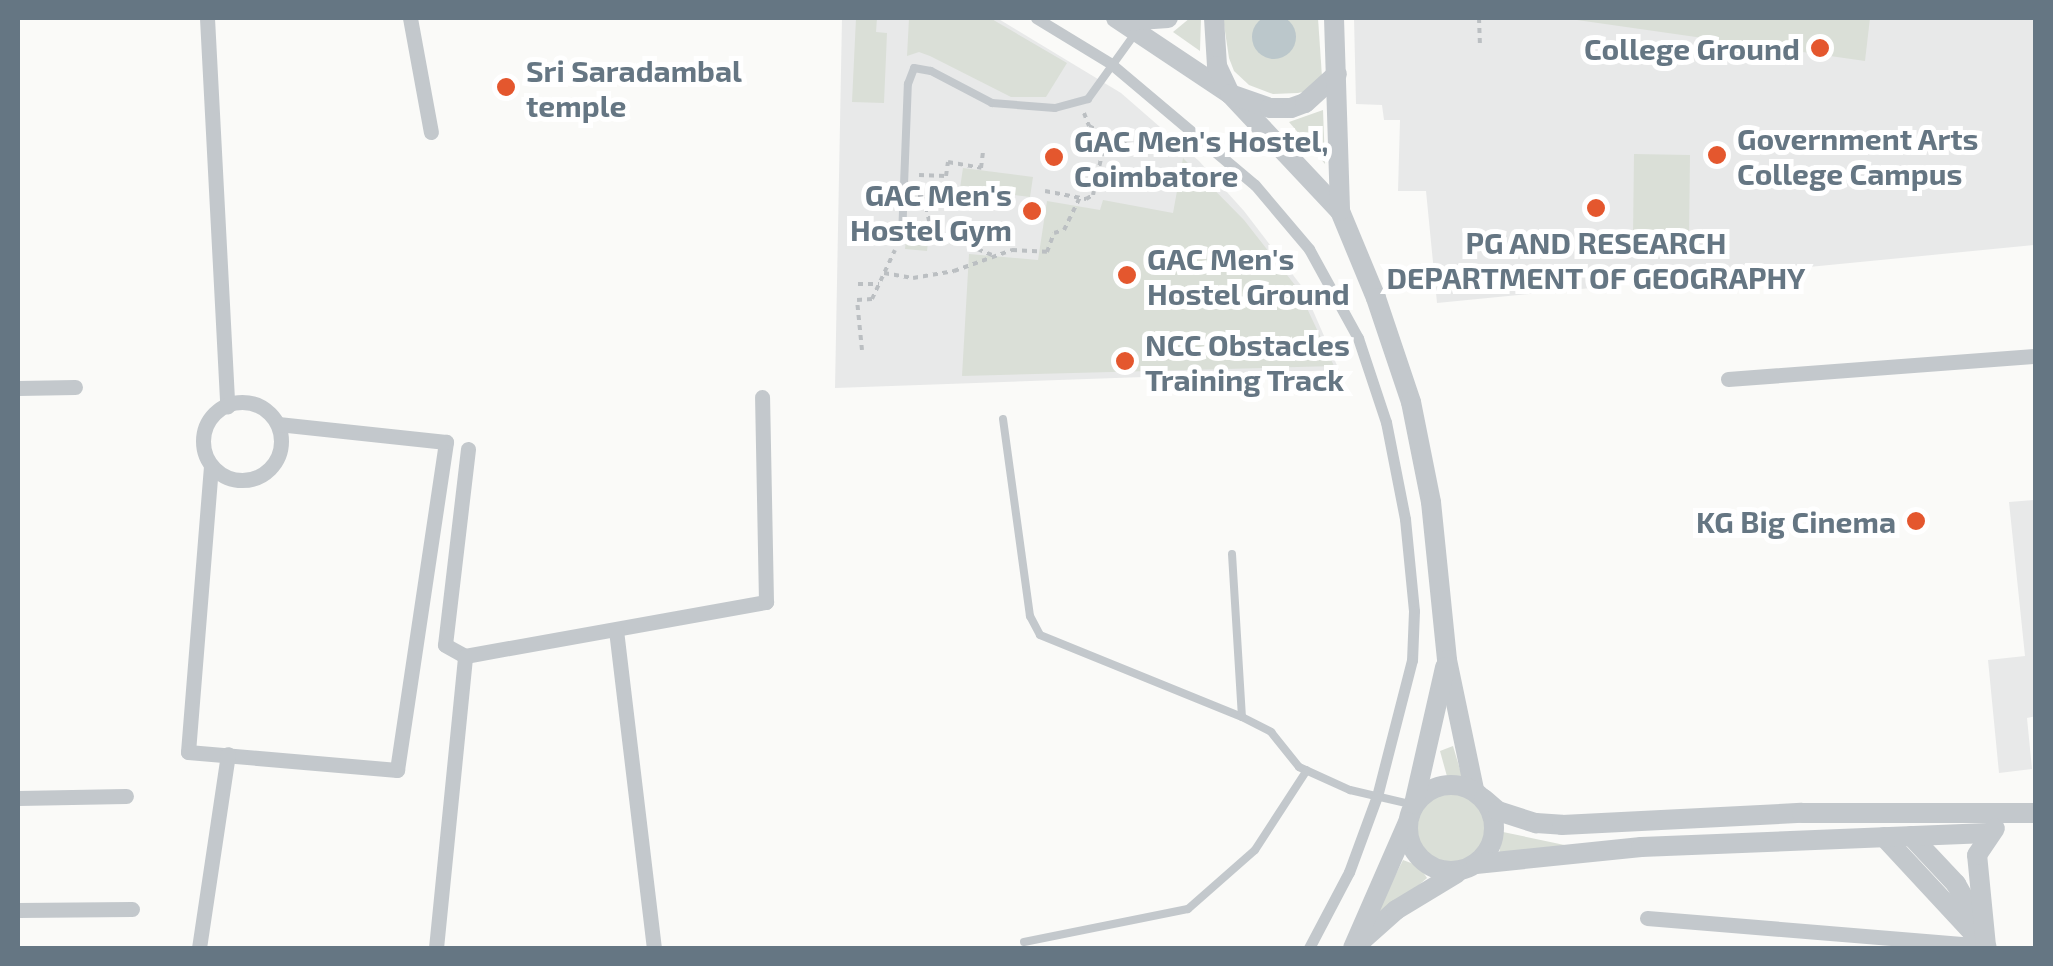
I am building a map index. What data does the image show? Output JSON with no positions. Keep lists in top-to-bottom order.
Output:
{
  "places": [
    "College Ground",
    "Sri Saradambal temple",
    "Government Arts College Campus",
    "GAC Men's Hostel, Coimbatore",
    "PG AND RESEARCH DEPARTMENT OF GEOGRAPHY",
    "GAC Men's Hostel Gym",
    "GAC Men's Hostel Ground",
    "NCC Obstacles Training Track",
    "KG Big Cinema"
  ]
}
